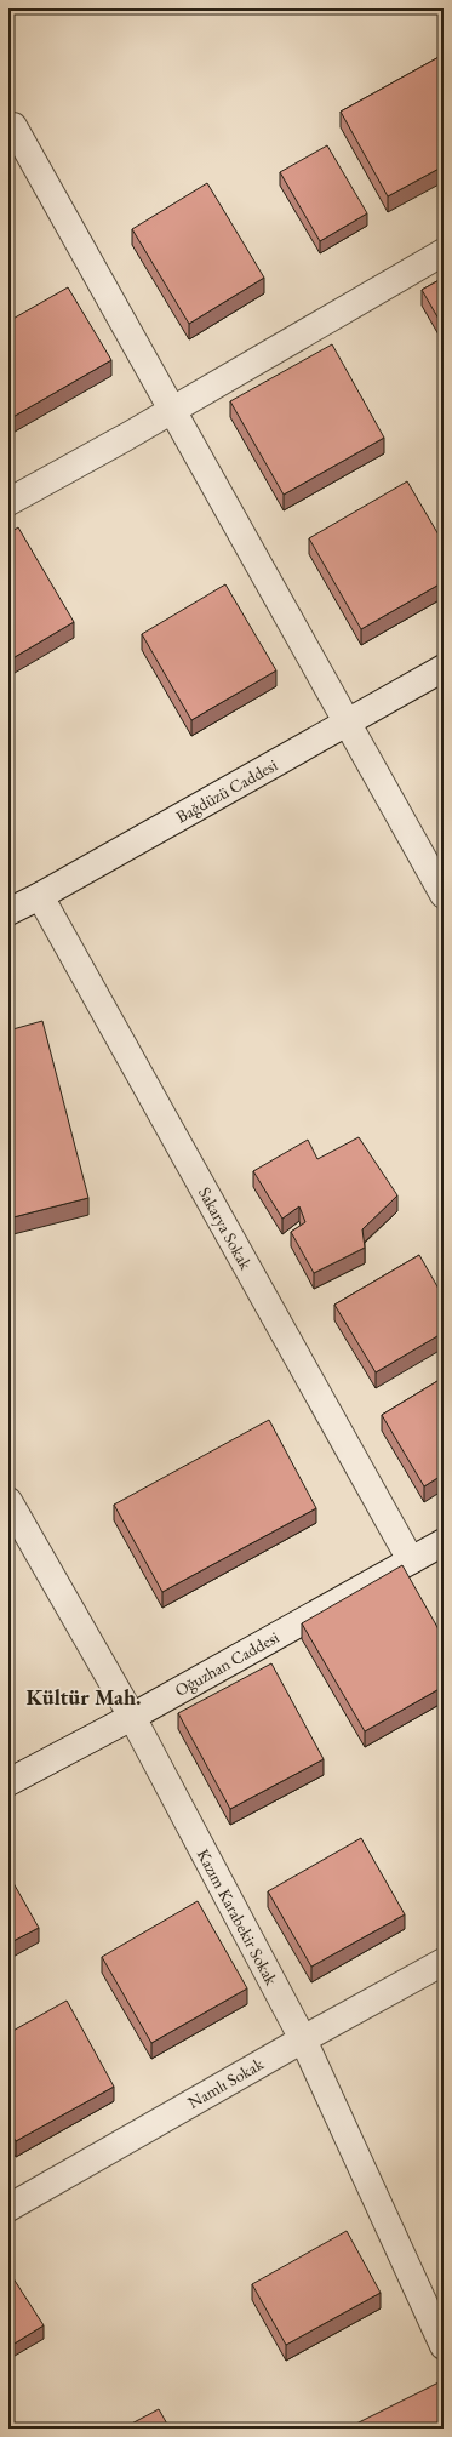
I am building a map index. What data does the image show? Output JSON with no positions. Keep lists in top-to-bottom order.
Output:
{
  "streets": {
    "street": [
      "Bağdüzü Caddesi",
      "Sakarya Sokak",
      "Oğuzhan Caddesi",
      "Kazım Karabekir Sokak",
      "Namlı Sokak"
    ]
  },
  "crossings": [
    ["Bağdüzü Caddesi", "Sakarya Sokak"],
    ["Sakarya Sokak", "Oğuzhan Caddesi"],
    ["Oğuzhan Caddesi", "Kazım Karabekir Sokak"],
    ["Kazım Karabekir Sokak", "Namlı Sokak"]
  ],
  "districts": ["Kültür Mah."]
}
